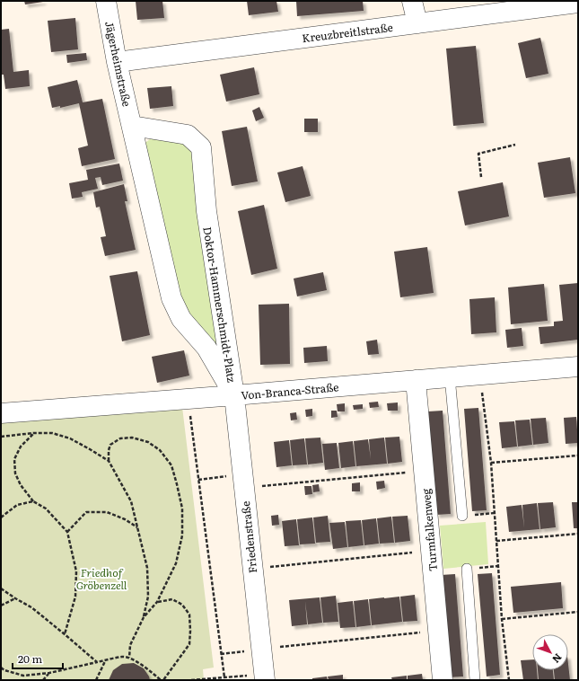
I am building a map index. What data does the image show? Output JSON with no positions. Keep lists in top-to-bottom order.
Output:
{
  "streets": {
    "street": [
      "Kreuzbreitlstraße",
      "Jägerheimstraße",
      "Doktor-Hammerschmidt-Platz",
      "Von-Branca-Straße",
      "Turmfalkenweg",
      "Friedenstraße"
    ]
  },
  "crossings": [
    ["Kreuzbreitlstraße", "Jägerheimstraße"],
    ["Jägerheimstraße", "Doktor-Hammerschmidt-Platz"],
    ["Doktor-Hammerschmidt-Platz", "Von-Branca-Straße"],
    ["Doktor-Hammerschmidt-Platz", "Friedenstraße"],
    ["Von-Branca-Straße", "Turmfalkenweg"],
    ["Von-Branca-Straße", "Friedenstraße"]
  ],
  "parks": ["Friedhof Gröbenzell"],
  "scale_bar": "20 m",
  "north": "bottom right"
}
